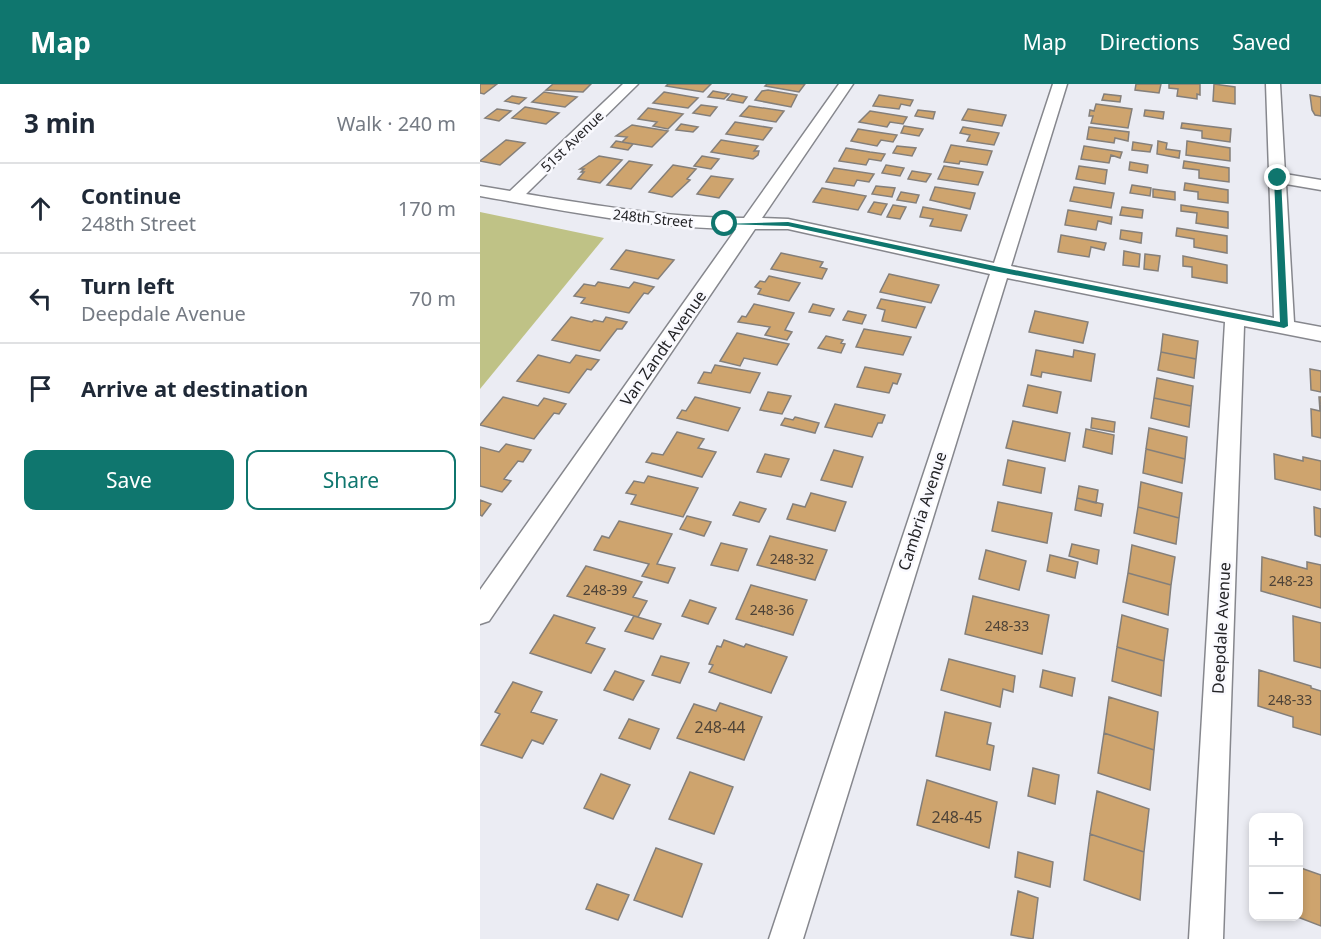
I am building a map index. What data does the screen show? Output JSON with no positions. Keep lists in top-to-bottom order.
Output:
{
  "streets": {
    "street": [
      "51st Avenue",
      "248th Street",
      "Van Zandt Avenue",
      "Cambria Avenue",
      "Deepdale Avenue"
    ]
  },
  "crossings": [
    ["51st Avenue", "248th Street"],
    ["248th Street", "Van Zandt Avenue"],
    ["248th Street", "Cambria Avenue"],
    ["248th Street", "Deepdale Avenue"]
  ],
  "house_numbers": [
    "248-32",
    "248-23",
    "248-39",
    "248-36",
    "248-33",
    "248-33",
    "248-44",
    "248-45"
  ],
  "page": {
    "header": "Map",
    "nav": ["Map", "Directions", "Saved"],
    "heading": ["3 min", "Walk · 240 m"],
    "list": [
      ["Continue", "248th Street", "170 m"],
      ["Turn left", "Deepdale Avenue", "70 m"],
      "Arrive at destination"
    ],
    "buttons": ["Save", "Share"],
    "map_buttons": ["+", "−"]
  }
}
